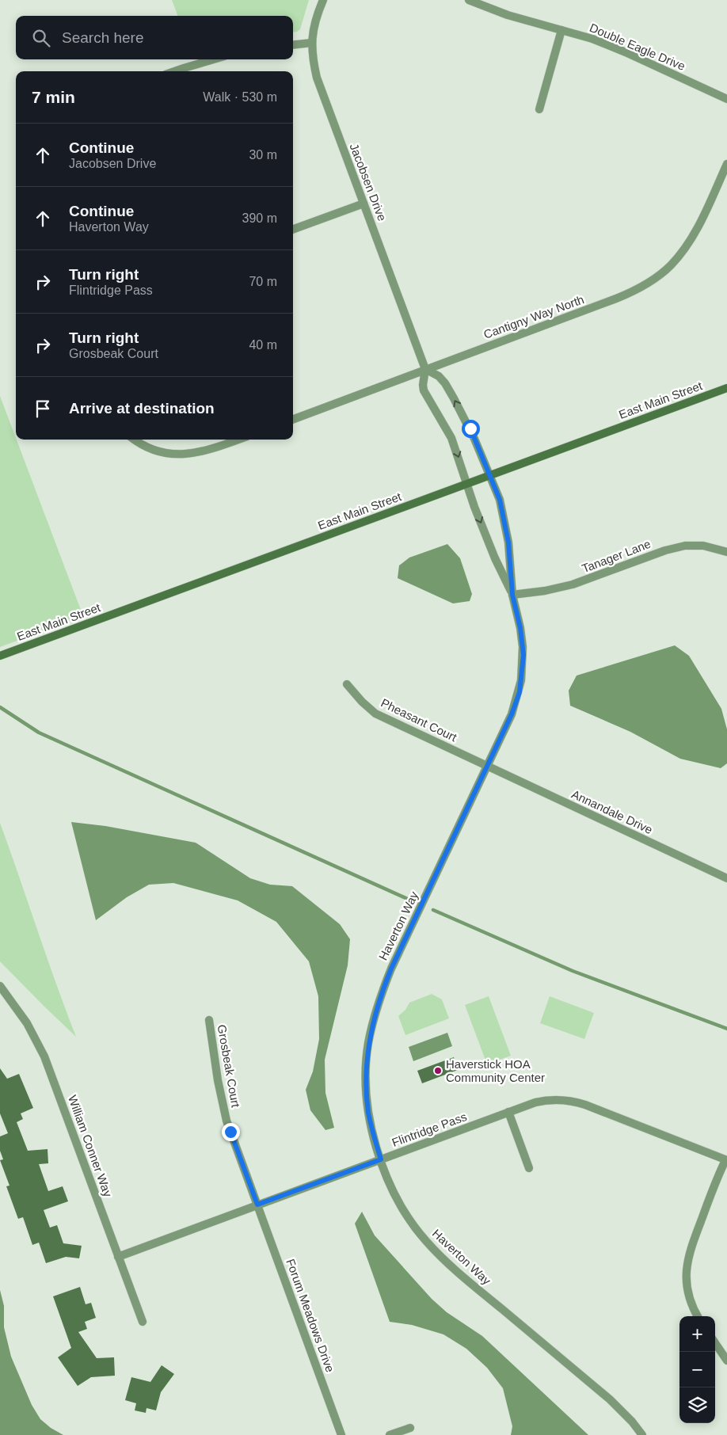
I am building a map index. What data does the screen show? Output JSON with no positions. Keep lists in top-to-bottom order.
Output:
{
  "streets": {
    "main road": ["East Main Street"],
    "street": [
      "Double Eagle Drive",
      "Jacobsen Drive",
      "Cantigny Way North",
      "Tanager Lane",
      "Pheasant Court",
      "Annandale Drive",
      "Haverton Way",
      "Grosbeak Court",
      "Flintridge Pass",
      "William Conner Way",
      "Forum Meadows Drive"
    ]
  },
  "crossings": [
    ["Jacobsen Drive", "Cantigny Way North"],
    ["Jacobsen Drive", "East Main Street"],
    ["Jacobsen Drive", "Haverton Way"],
    ["East Main Street", "Haverton Way"],
    ["Tanager Lane", "Haverton Way"],
    ["Pheasant Court", "Annandale Drive"],
    ["Pheasant Court", "Haverton Way"],
    ["Annandale Drive", "Haverton Way"],
    ["Haverton Way", "Flintridge Pass"],
    ["Grosbeak Court", "Flintridge Pass"],
    ["Grosbeak Court", "Forum Meadows Drive"],
    ["Flintridge Pass", "William Conner Way"],
    ["Flintridge Pass", "Forum Meadows Drive"]
  ],
  "places": ["Haverstick HOA Community Center"],
  "page": {
    "search": "Search here",
    "heading": ["7 min", "Walk · 530 m"],
    "list": [
      ["Continue", "Jacobsen Drive", "30 m"],
      ["Continue", "Haverton Way", "390 m"],
      ["Turn right", "Flintridge Pass", "70 m"],
      ["Turn right", "Grosbeak Court", "40 m"],
      "Arrive at destination"
    ],
    "map_buttons": ["+", "−"]
  }
}
